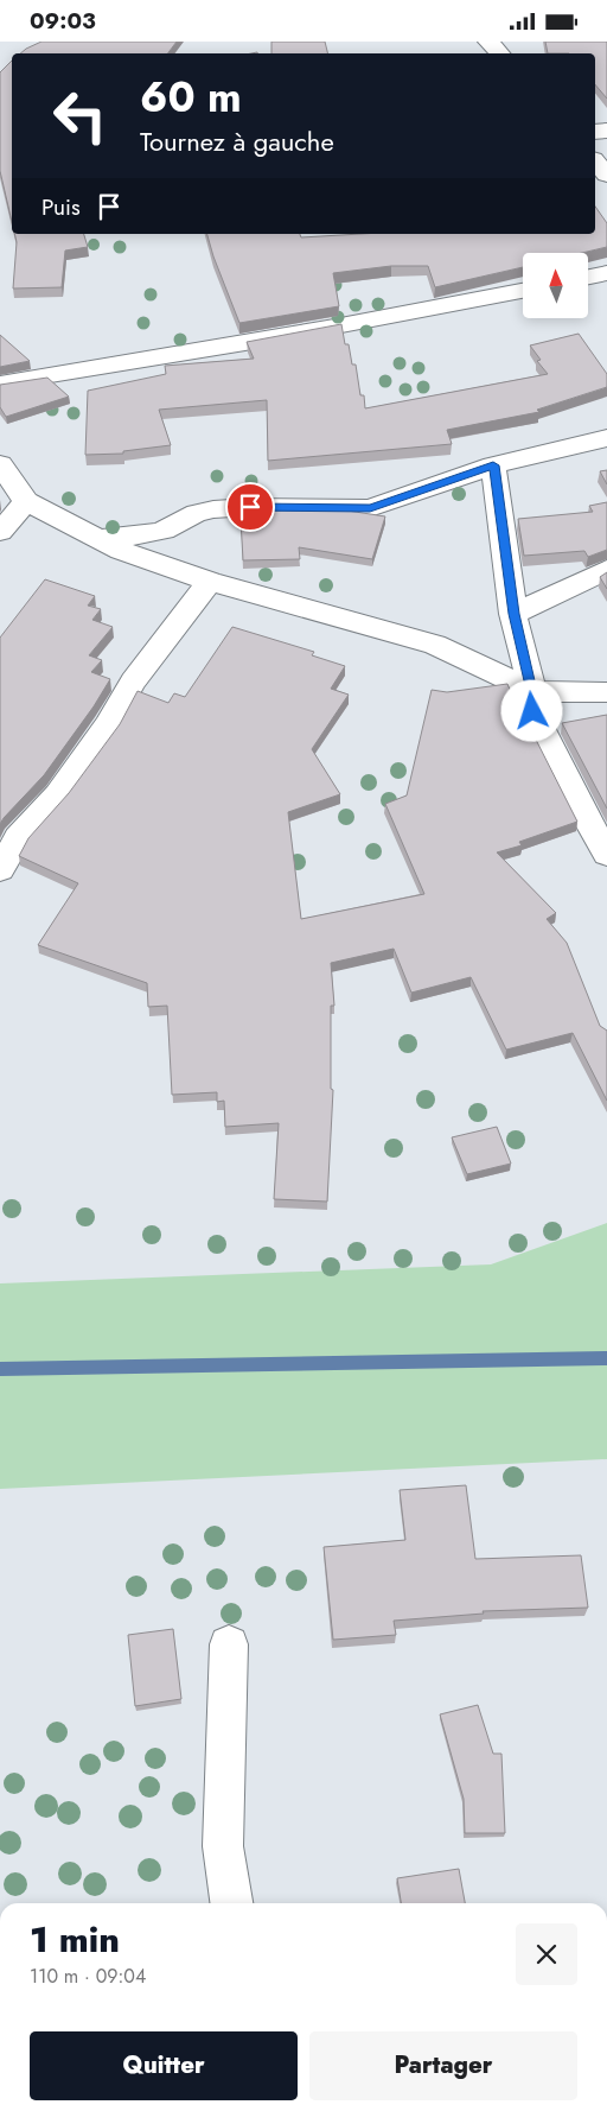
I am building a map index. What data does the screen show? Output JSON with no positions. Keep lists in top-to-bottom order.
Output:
{
  "north": "top",
  "page": {
    "status": "09:03",
    "turn": ["60 m", "Tournez à gauche"],
    "then": "Puis",
    "heading": ["1 min", "110 m · 09:04"],
    "buttons": ["Quitter", "Partager"]
  }
}
